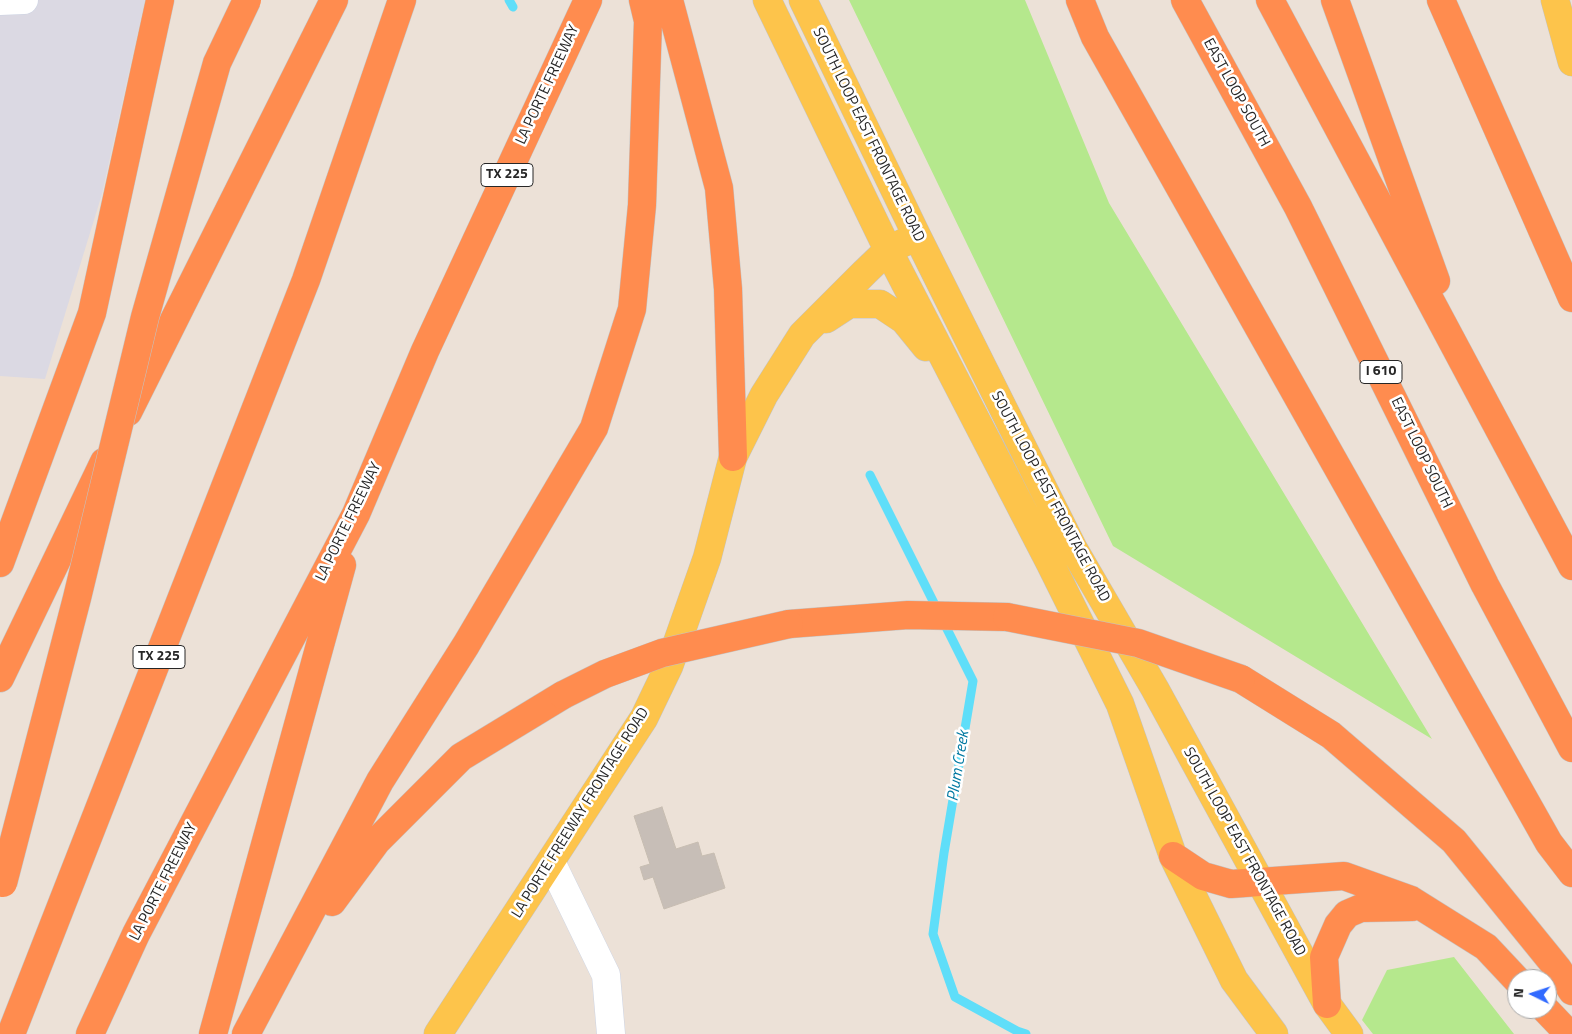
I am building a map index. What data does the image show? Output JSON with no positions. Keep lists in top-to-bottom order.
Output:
{
  "streets": {
    "highway": [
      "LA PORTE FREEWAY",
      "EAST LOOP SOUTH",
      "TX 225",
      "I 610"
    ],
    "main road": ["SOUTH LOOP EAST FRONTAGE ROAD", "LA PORTE FREEWAY FRONTAGE ROAD"]
  },
  "crossings": [
    ["SOUTH LOOP EAST FRONTAGE ROAD", "LA PORTE FREEWAY FRONTAGE ROAD"]
  ],
  "water": ["Plum Creek"],
  "north": "left"
}
